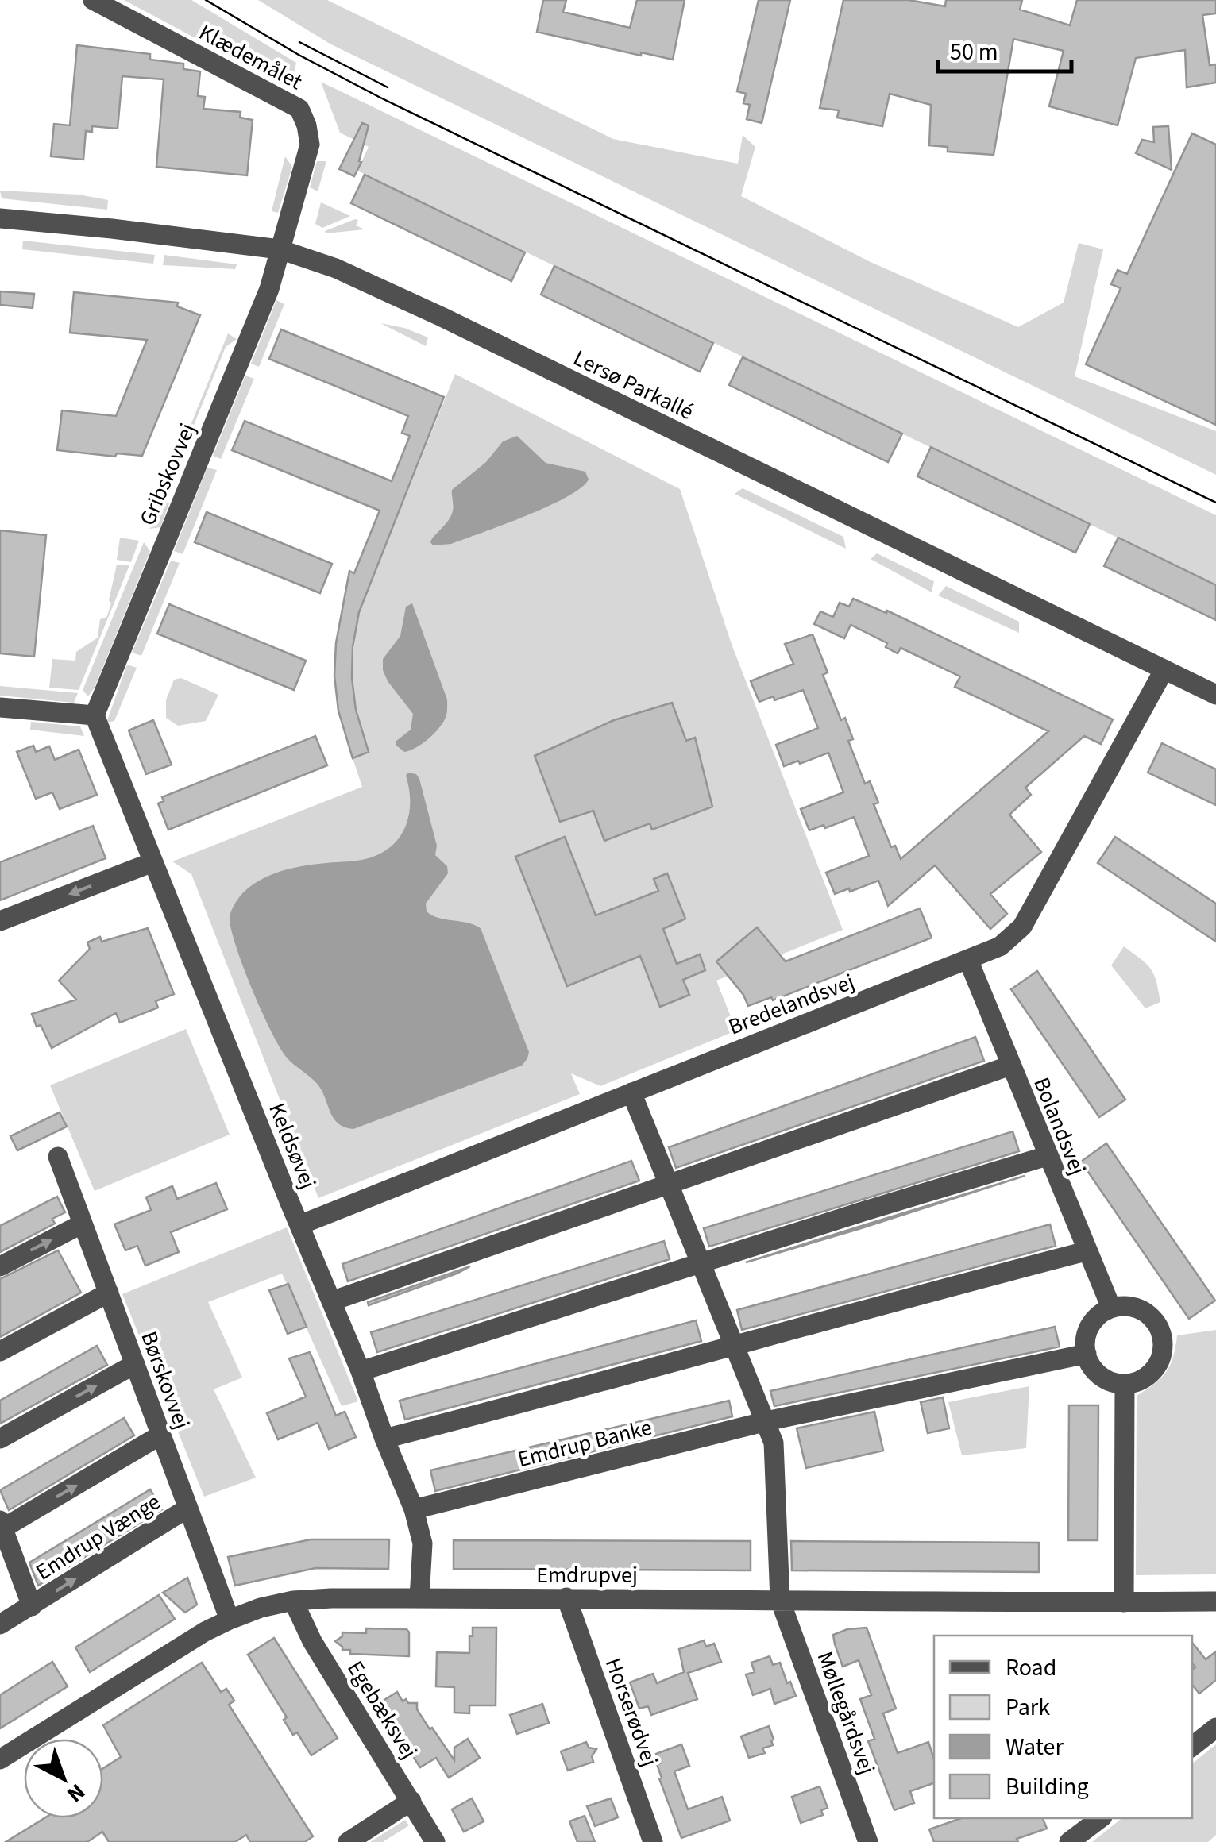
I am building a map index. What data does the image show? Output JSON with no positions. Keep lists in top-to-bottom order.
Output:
{
  "streets": {
    "street": [
      "Klædemålet",
      "Lersø Parkallé",
      "Gribskovvej",
      "Bredelandsvej",
      "Bolandsvej",
      "Keldsøvej",
      "Børskovvej",
      "Emdrup Banke",
      "Emdrup Vænge",
      "Emdrupvej",
      "Egebæksvej",
      "Horserødvej",
      "Møllegårdsvej"
    ]
  },
  "crossings": [
    ["Klædemålet", "Lersø Parkallé"],
    ["Klædemålet", "Gribskovvej"],
    ["Lersø Parkallé", "Gribskovvej"],
    ["Lersø Parkallé", "Bredelandsvej"],
    ["Gribskovvej", "Keldsøvej"],
    ["Bredelandsvej", "Bolandsvej"],
    ["Bredelandsvej", "Keldsøvej"],
    ["Bolandsvej", "Emdrup Banke"],
    ["Keldsøvej", "Emdrup Banke"],
    ["Keldsøvej", "Emdrupvej"],
    ["Børskovvej", "Emdrup Vænge"],
    ["Børskovvej", "Emdrupvej"],
    ["Emdrupvej", "Egebæksvej"],
    ["Emdrupvej", "Horserødvej"],
    ["Emdrupvej", "Møllegårdsvej"]
  ],
  "legend": [
    "Road",
    "Park",
    "Water",
    "Building"
  ],
  "scale_bar": "50 m",
  "north": "bottom right"
}
